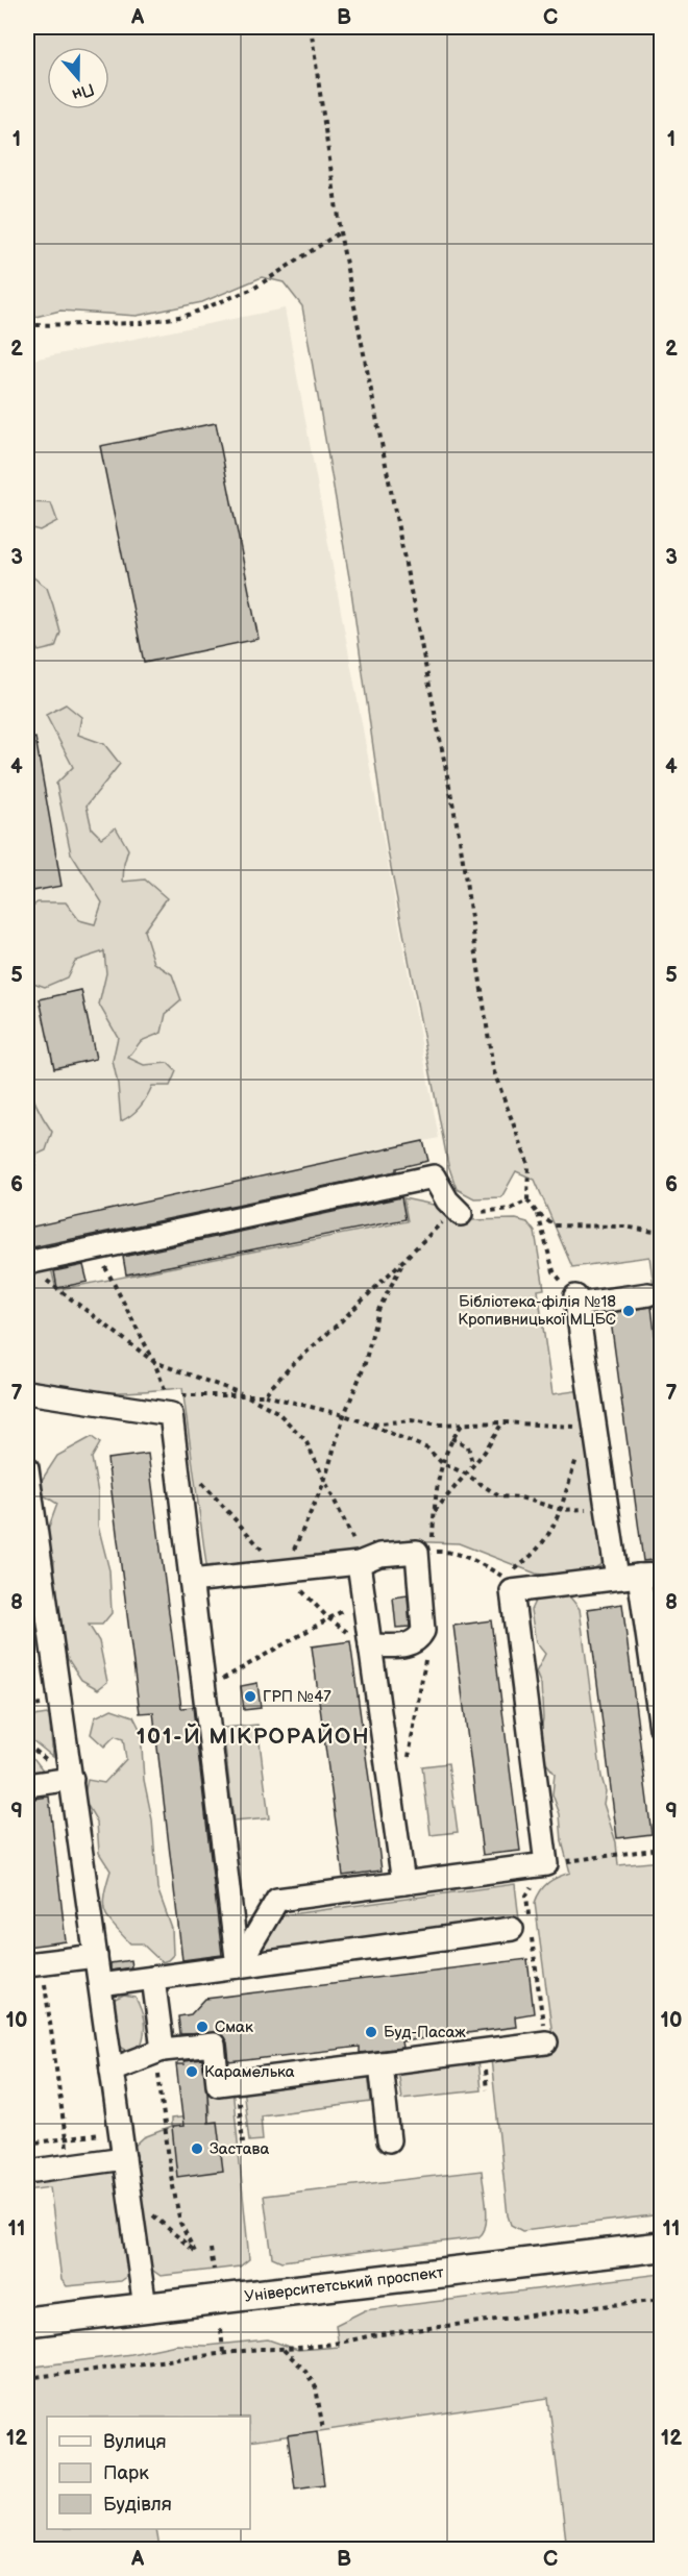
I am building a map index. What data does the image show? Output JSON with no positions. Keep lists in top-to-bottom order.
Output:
{
  "streets": {
    "main road": ["Університетський проспект"]
  },
  "districts": ["101-Й МІКРОРАЙОН"],
  "places": [
    "Бібліотека-філія №18 Кропивницької МЦБС",
    "ГРП №47",
    "Смак",
    "Буд-Пасаж",
    "Карамелька",
    "Застава"
  ],
  "legend": ["Вулиця", "Парк", "Будівля"],
  "north": "bottom",
  "grid": {
    "columns": ["A", "B", "C"],
    "rows": [
      "1",
      "2",
      "3",
      "4",
      "5",
      "6",
      "7",
      "8",
      "9",
      "10",
      "11",
      "12"
    ]
  }
}
